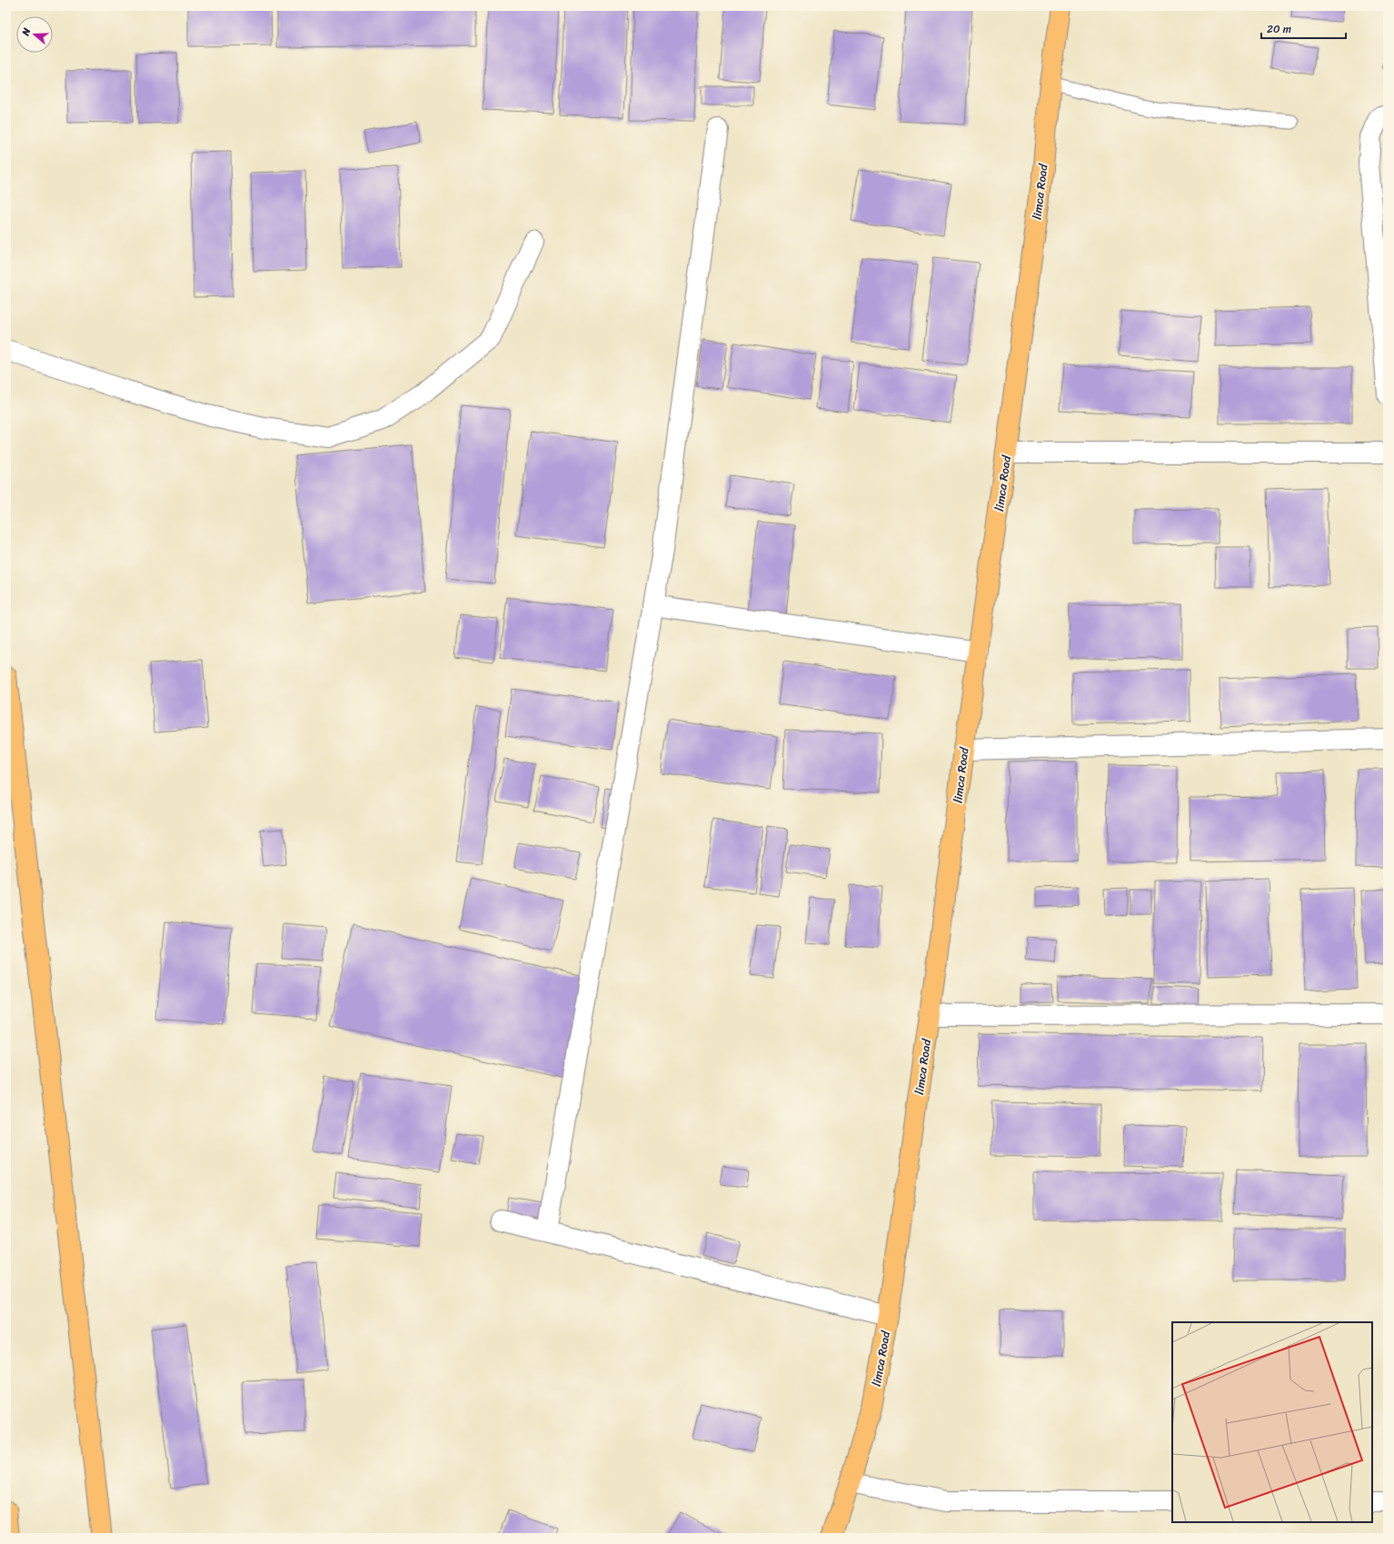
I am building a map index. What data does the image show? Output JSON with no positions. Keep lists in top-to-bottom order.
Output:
{
  "streets": {
    "main road": ["limca Road"]
  },
  "scale_bar": "20 m",
  "north": "left"
}
